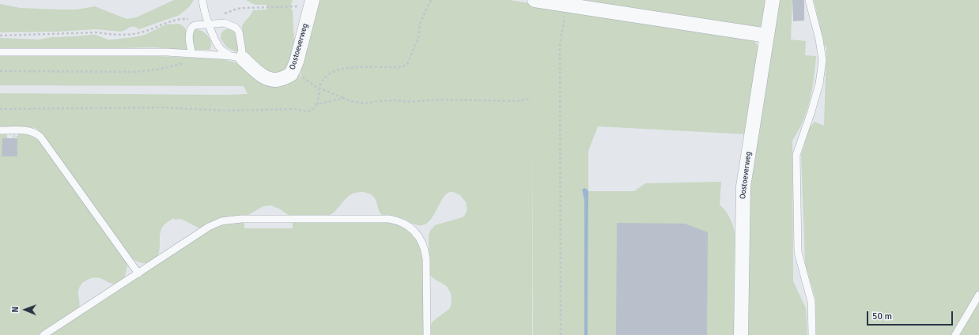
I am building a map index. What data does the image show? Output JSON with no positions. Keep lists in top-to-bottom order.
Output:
{
  "streets": {
    "street": ["Oostoeverweg"]
  },
  "scale_bar": "50 m",
  "north": "left"
}
